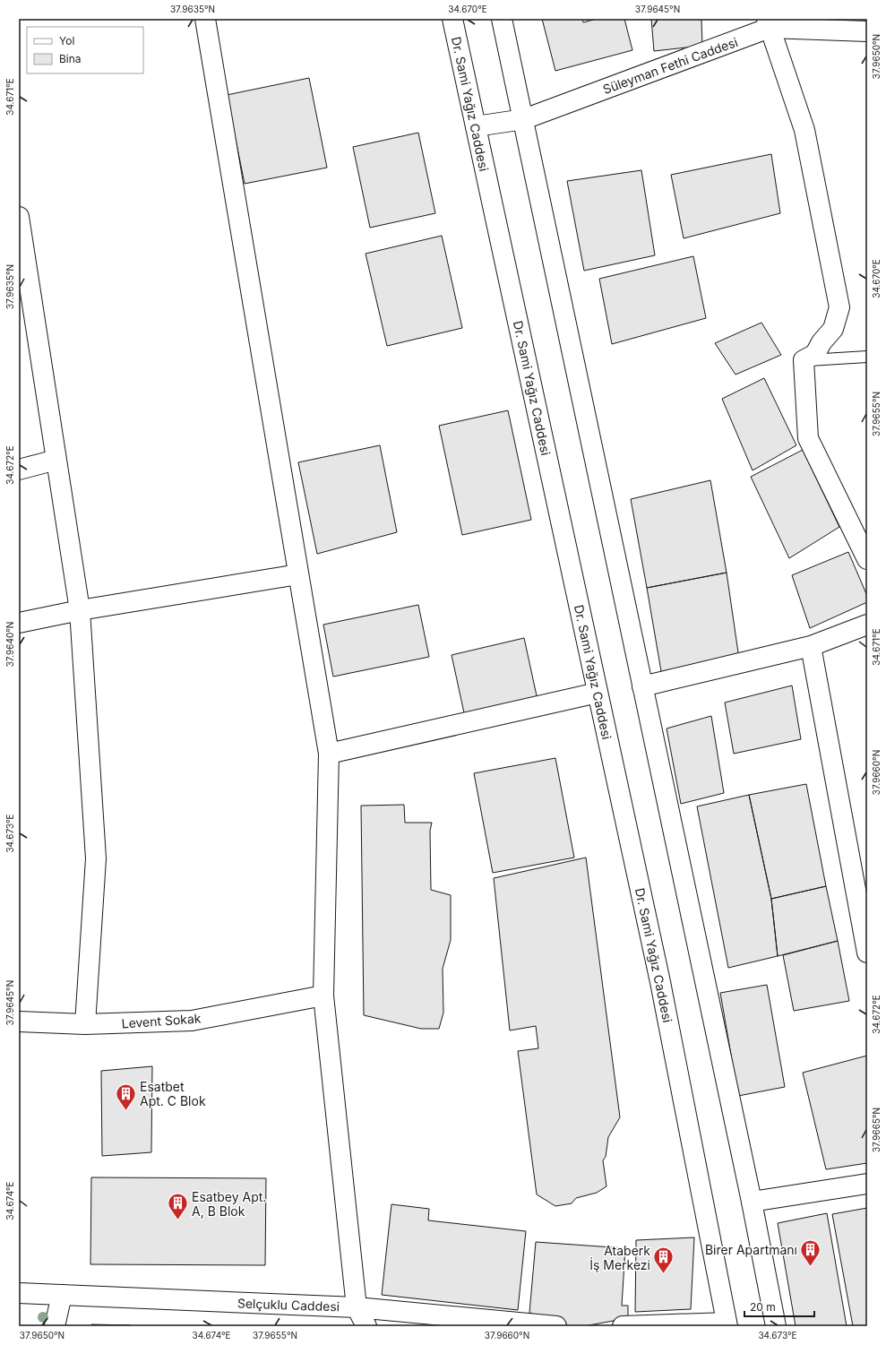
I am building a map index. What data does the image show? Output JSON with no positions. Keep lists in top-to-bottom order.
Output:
{
  "streets": {
    "street": [
      "Süleyman Fethi Caddesi",
      "Dr. Sami Yağız Caddesi",
      "Levent Sokak",
      "Selçuklu Caddesi"
    ]
  },
  "crossings": [
    ["Süleyman Fethi Caddesi", "Dr. Sami Yağız Caddesi"]
  ],
  "places": {
    "building": [
      "Esatbet Apt. C Blok",
      "Esatbey Apt. A, B Blok",
      "Birer Apartmanı",
      "Ataberk İş Merkezi"
    ]
  },
  "legend": ["Yol", "Bina"],
  "scale_bar": "20 m",
  "coordinates": [
    "37.9635°N",
    "34.670°E",
    "37.9645°N",
    "37.9650°N",
    "34.671°E",
    "37.9655°N",
    "34.672°E",
    "37.9640°N",
    "37.9660°N",
    "34.673°E",
    "37.9665°N",
    "34.674°E"
  ]
}
